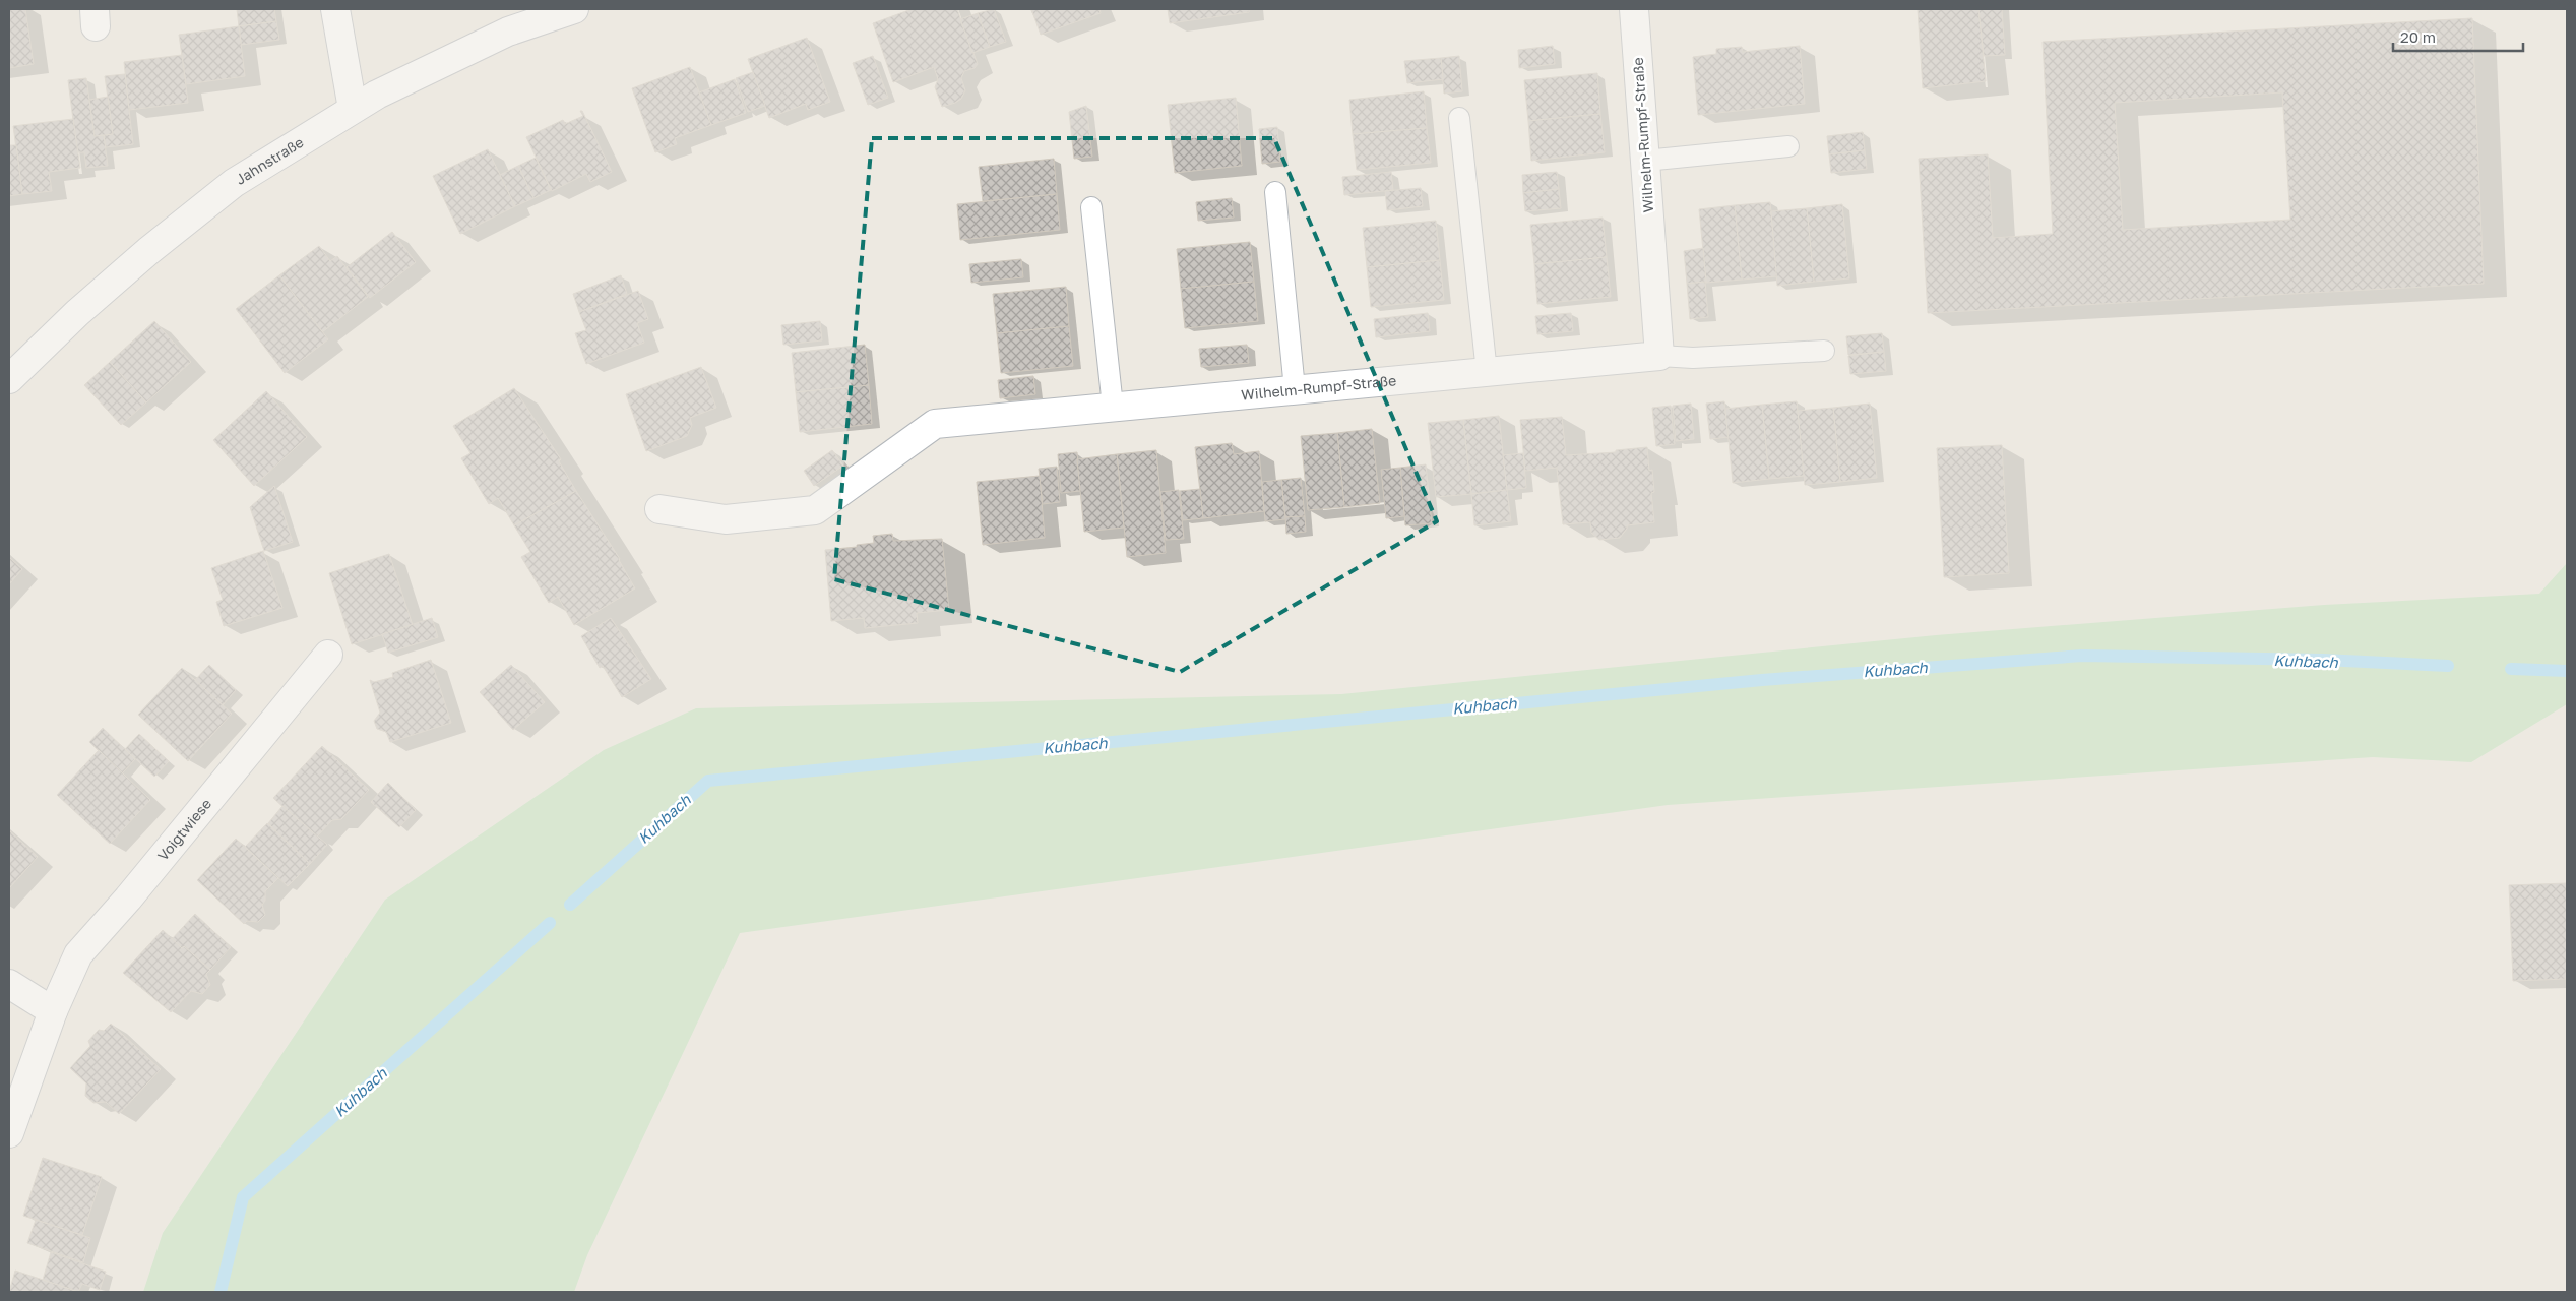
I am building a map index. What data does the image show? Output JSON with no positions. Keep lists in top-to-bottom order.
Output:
{
  "streets": {
    "street": ["Wilhelm-Rumpf-Straße", "Jahnstraße", "Voigtwiese"]
  },
  "water": ["Kuhbach"],
  "scale_bar": "20 m"
}
